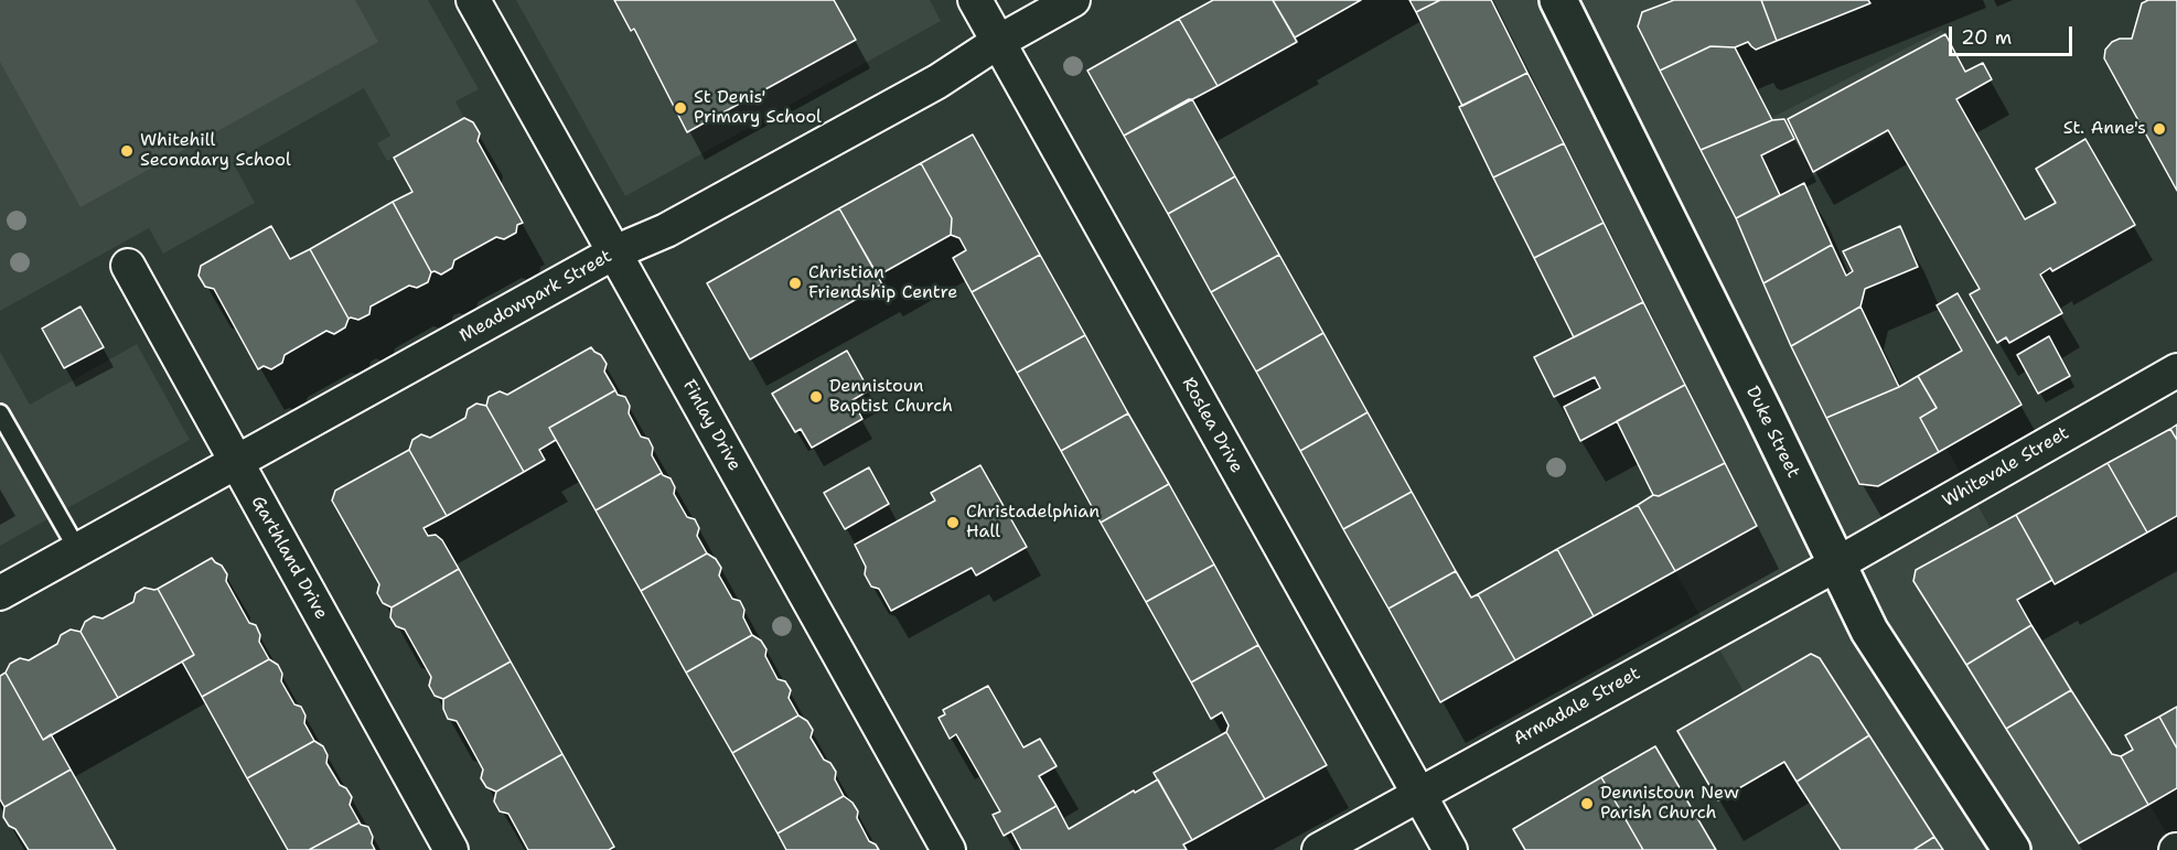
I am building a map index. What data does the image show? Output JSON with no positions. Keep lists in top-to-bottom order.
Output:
{
  "streets": {
    "street": [
      "Meadowpark Street",
      "Finlay Drive",
      "Roslea Drive",
      "Duke Street",
      "Whitevale Street",
      "Garthland Drive",
      "Armadale Street"
    ]
  },
  "crossings": [
    ["Meadowpark Street", "Finlay Drive"],
    ["Meadowpark Street", "Roslea Drive"],
    ["Meadowpark Street", "Garthland Drive"],
    ["Roslea Drive", "Armadale Street"],
    ["Duke Street", "Whitevale Street"],
    ["Duke Street", "Armadale Street"],
    ["Whitevale Street", "Armadale Street"]
  ],
  "places": [
    "St Denis' Primary School",
    "St. Anne's",
    "Whitehill Secondary School",
    "Christian Friendship Centre",
    "Dennistoun Baptist Church",
    "Christadelphian Hall",
    "Dennistoun New Parish Church"
  ],
  "scale_bar": "20 m"
}
